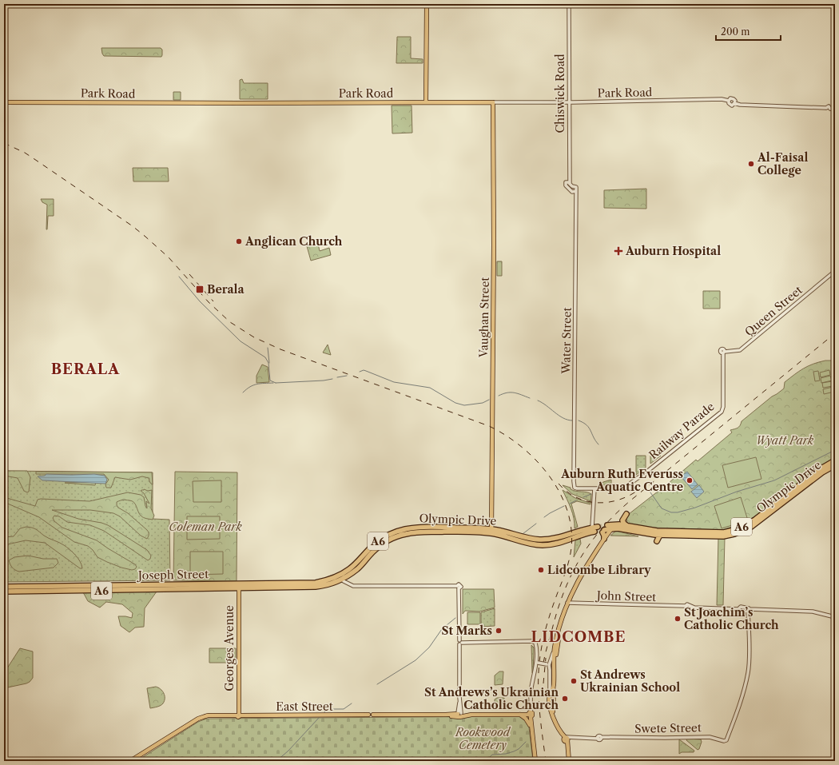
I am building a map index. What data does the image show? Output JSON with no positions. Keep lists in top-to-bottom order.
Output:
{
  "streets": {
    "highway": ["Olympic Drive", "A6", "Joseph Street"],
    "main road": [
      "Park Road",
      "Vaughan Street",
      "Georges Avenue",
      "East Street"
    ],
    "street": [
      "Chiswick Road",
      "Queen Street",
      "Water Street",
      "Railway Parade",
      "John Street",
      "Swete Street"
    ]
  },
  "crossings": [
    ["Park Road", "Chiswick Road"],
    ["Park Road", "Vaughan Street"],
    ["Chiswick Road", "Water Street"],
    ["Queen Street", "Railway Parade"],
    ["Vaughan Street", "Olympic Drive"],
    ["Water Street", "Railway Parade"],
    ["Olympic Drive", "Joseph Street"],
    ["Joseph Street", "Georges Avenue"],
    ["John Street", "Swete Street"],
    ["Georges Avenue", "East Street"]
  ],
  "districts": ["BERALA", "LIDCOMBE"],
  "parks": ["Wyatt Park", "Coleman Park", "Rookwood Cemetery"],
  "places": {
    "other": [
      "Al-Faisal College",
      "Anglican Church",
      "Auburn Ruth Everuss Aquatic Centre",
      "Lidcombe Library",
      "St Joachim’s Catholic Church",
      "St Marks",
      "St Andrews Ukrainian School",
      "St Andrews’s Ukrainian Catholic Church"
    ],
    "health": ["Auburn Hospital"],
    "transit": ["Berala"]
  },
  "scale_bar": "200 m"
}
